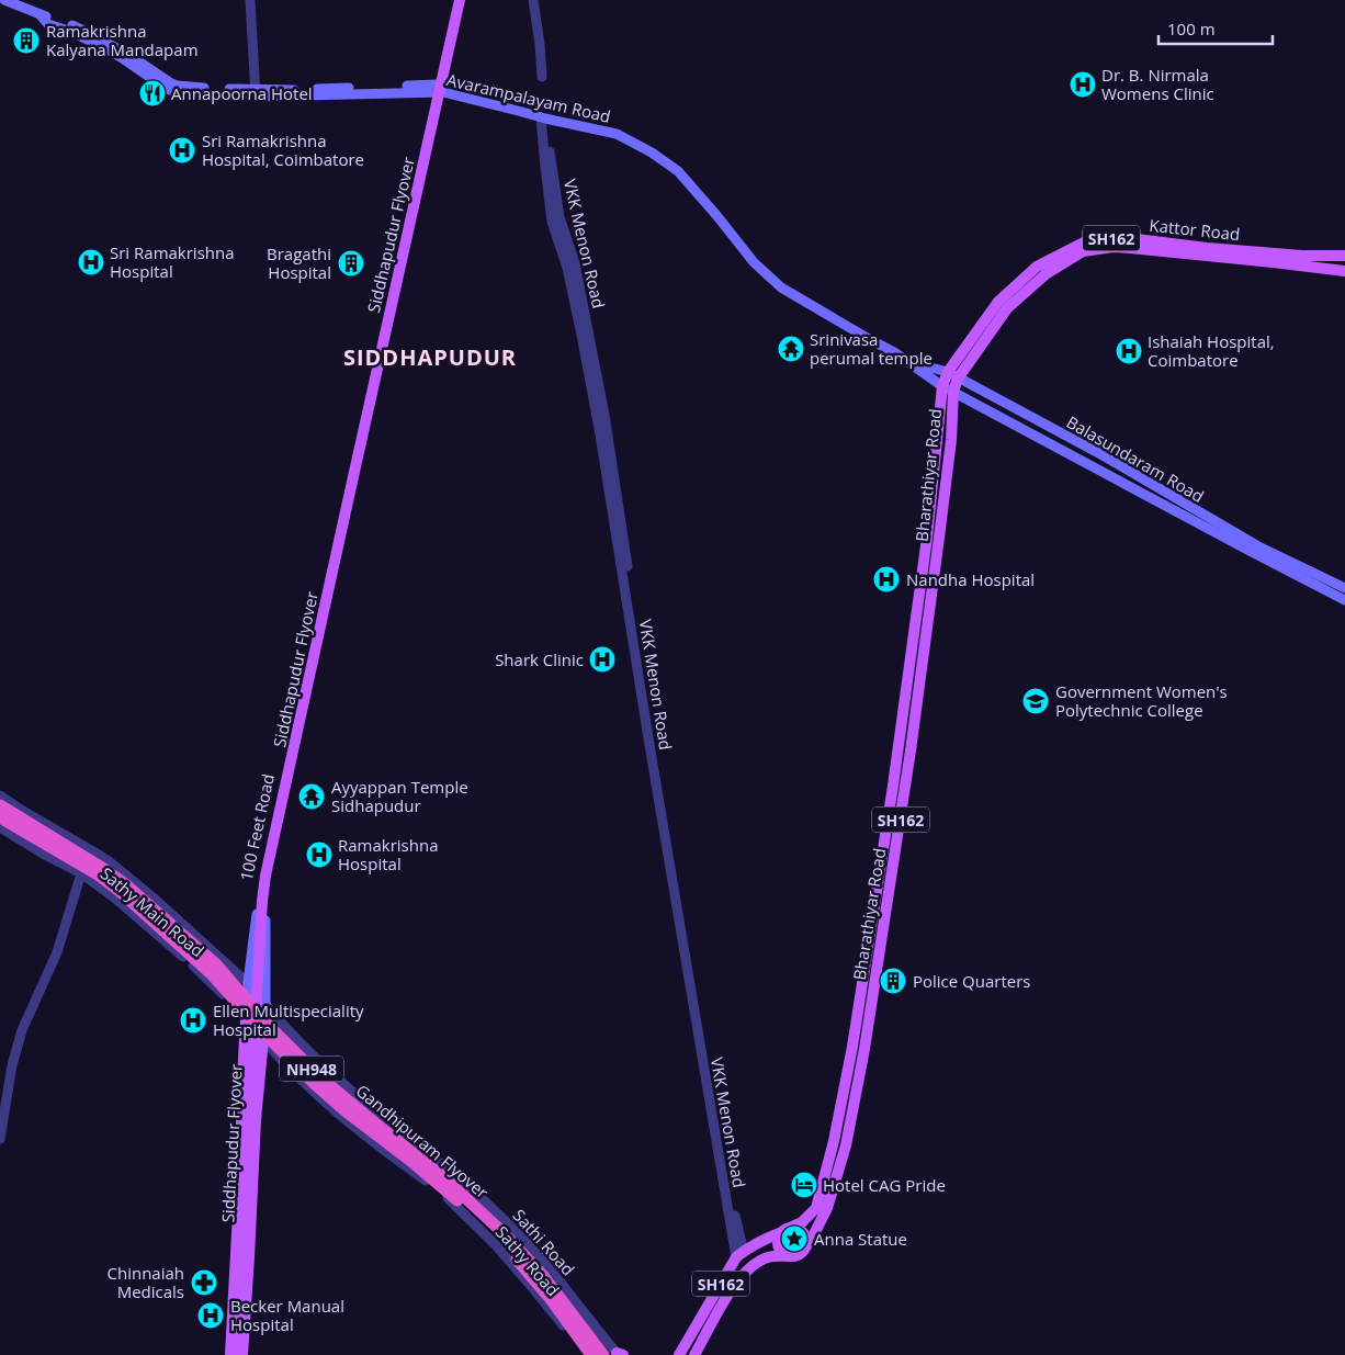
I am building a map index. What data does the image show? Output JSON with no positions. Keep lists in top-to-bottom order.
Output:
{
  "streets": {
    "highway": ["NH948", "Gandhipuram Flyover"],
    "main road": [
      "Avarampalayam Road",
      "Kattor Road",
      "Siddhapudur Flyover",
      "SH162",
      "Balasundaram Road",
      "Bharathiyar Road",
      "100 Feet Road"
    ],
    "street": [
      "VKK Menon Road",
      "Sathy Main Road",
      "Sathi Road",
      "Sathy Road"
    ]
  },
  "crossings": [
    ["Avarampalayam Road", "VKK Menon Road"],
    ["Avarampalayam Road", "Balasundaram Road"],
    ["Avarampalayam Road", "Bharathiyar Road"],
    ["Avarampalayam Road", "100 Feet Road"],
    ["Kattor Road", "Balasundaram Road"],
    ["Kattor Road", "Bharathiyar Road"],
    ["SH162", "VKK Menon Road"],
    ["SH162", "Bharathiyar Road"],
    ["Balasundaram Road", "Bharathiyar Road"],
    ["100 Feet Road", "Sathy Main Road"],
    ["100 Feet Road", "Sathi Road"],
    ["100 Feet Road", "Sathy Road"],
    ["Sathy Main Road", "Sathi Road"],
    ["Sathy Main Road", "Sathy Road"]
  ],
  "districts": ["SIDDHAPUDUR"],
  "places": {
    "building": ["Ramakrishna Kalyana Mandapam", "Bragathi Hospital", "Police Quarters"],
    "hospital": [
      "Dr. B. Nirmala Womens Clinic",
      "Sri Ramakrishna Hospital, Coimbatore",
      "Sri Ramakrishna Hospital",
      "Ishaiah Hospital, Coimbatore",
      "Nandha Hospital",
      "Shark Clinic",
      "Ramakrishna Hospital",
      "Ellen Multispeciality Hospital",
      "Becker Manual Hospital"
    ],
    "restaurant": ["Annapoorna Hotel"],
    "temple": ["Srinivasa perumal temple", "Ayyappan Temple Sidhapudur"],
    "school or university": ["Government Women's Polytechnic College"],
    "hotel": ["Hotel CAG Pride"],
    "place": ["Anna Statue"],
    "pharmacy": ["Chinnaiah Medicals"]
  },
  "scale_bar": "100 m"
}
